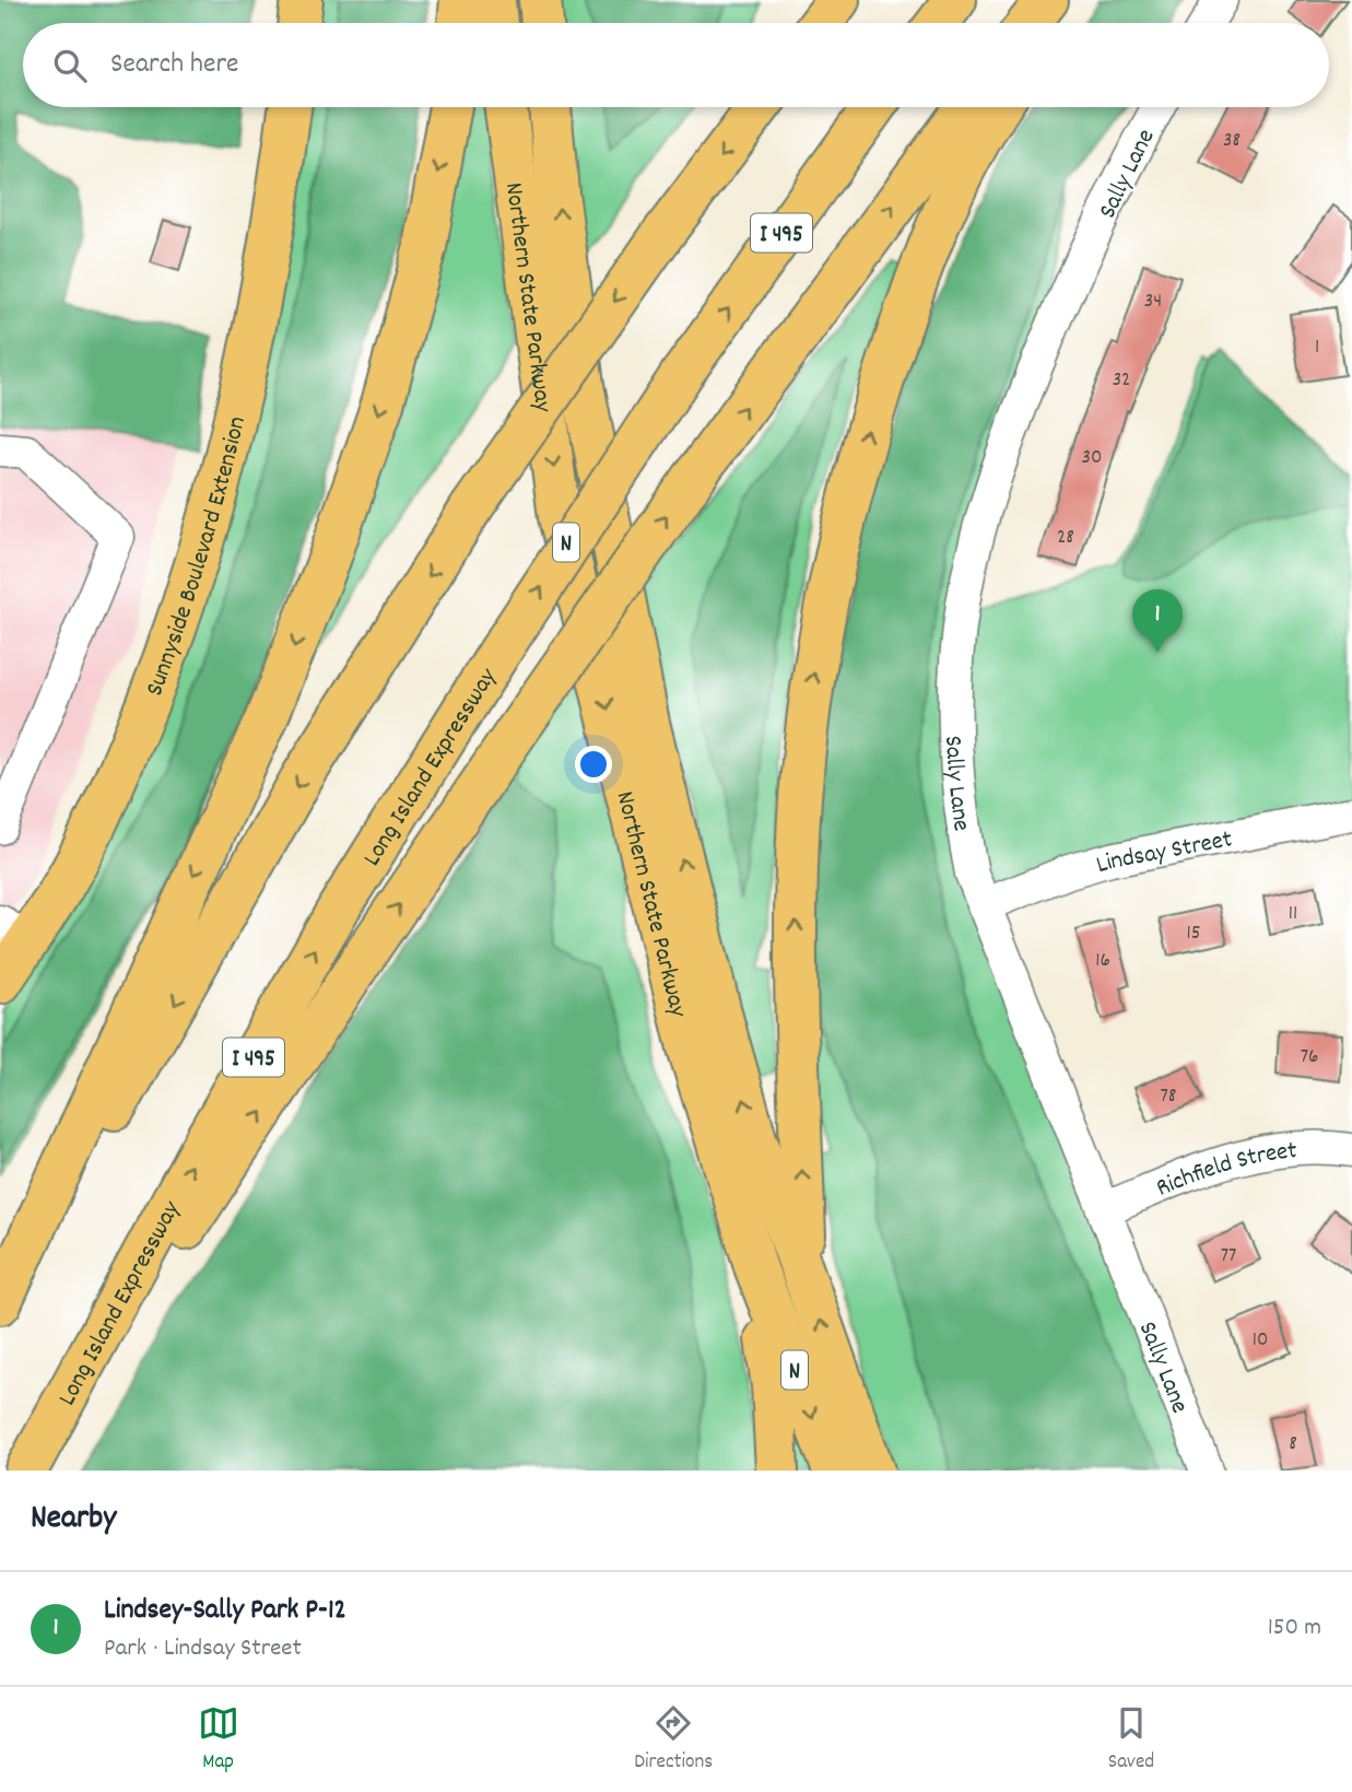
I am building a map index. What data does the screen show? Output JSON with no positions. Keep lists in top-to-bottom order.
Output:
{
  "streets": {
    "main road": [
      "I 495",
      "Northern State Parkway",
      "N",
      "Sunnyside Boulevard Extension",
      "Long Island Expressway"
    ],
    "street": ["Sally Lane", "Lindsay Street", "Richfield Street"]
  },
  "crossings": [
    ["Sally Lane", "Lindsay Street"],
    ["Sally Lane", "Richfield Street"]
  ],
  "house_numbers": [
    "38",
    "34",
    "1",
    "32",
    "30",
    "28",
    "11",
    "15",
    "16",
    "76",
    "78",
    "77",
    "10",
    "8"
  ],
  "page": {
    "search": "Search here",
    "pins": "1",
    "heading": "Nearby",
    "list": [
      {
        "mark": "1",
        "name": "Lindsey-Sally Park P-12",
        "note": "Park · Lindsay Street",
        "value": "150 m"
      }
    ],
    "nav": ["Map", "Directions", "Saved"]
  }
}
